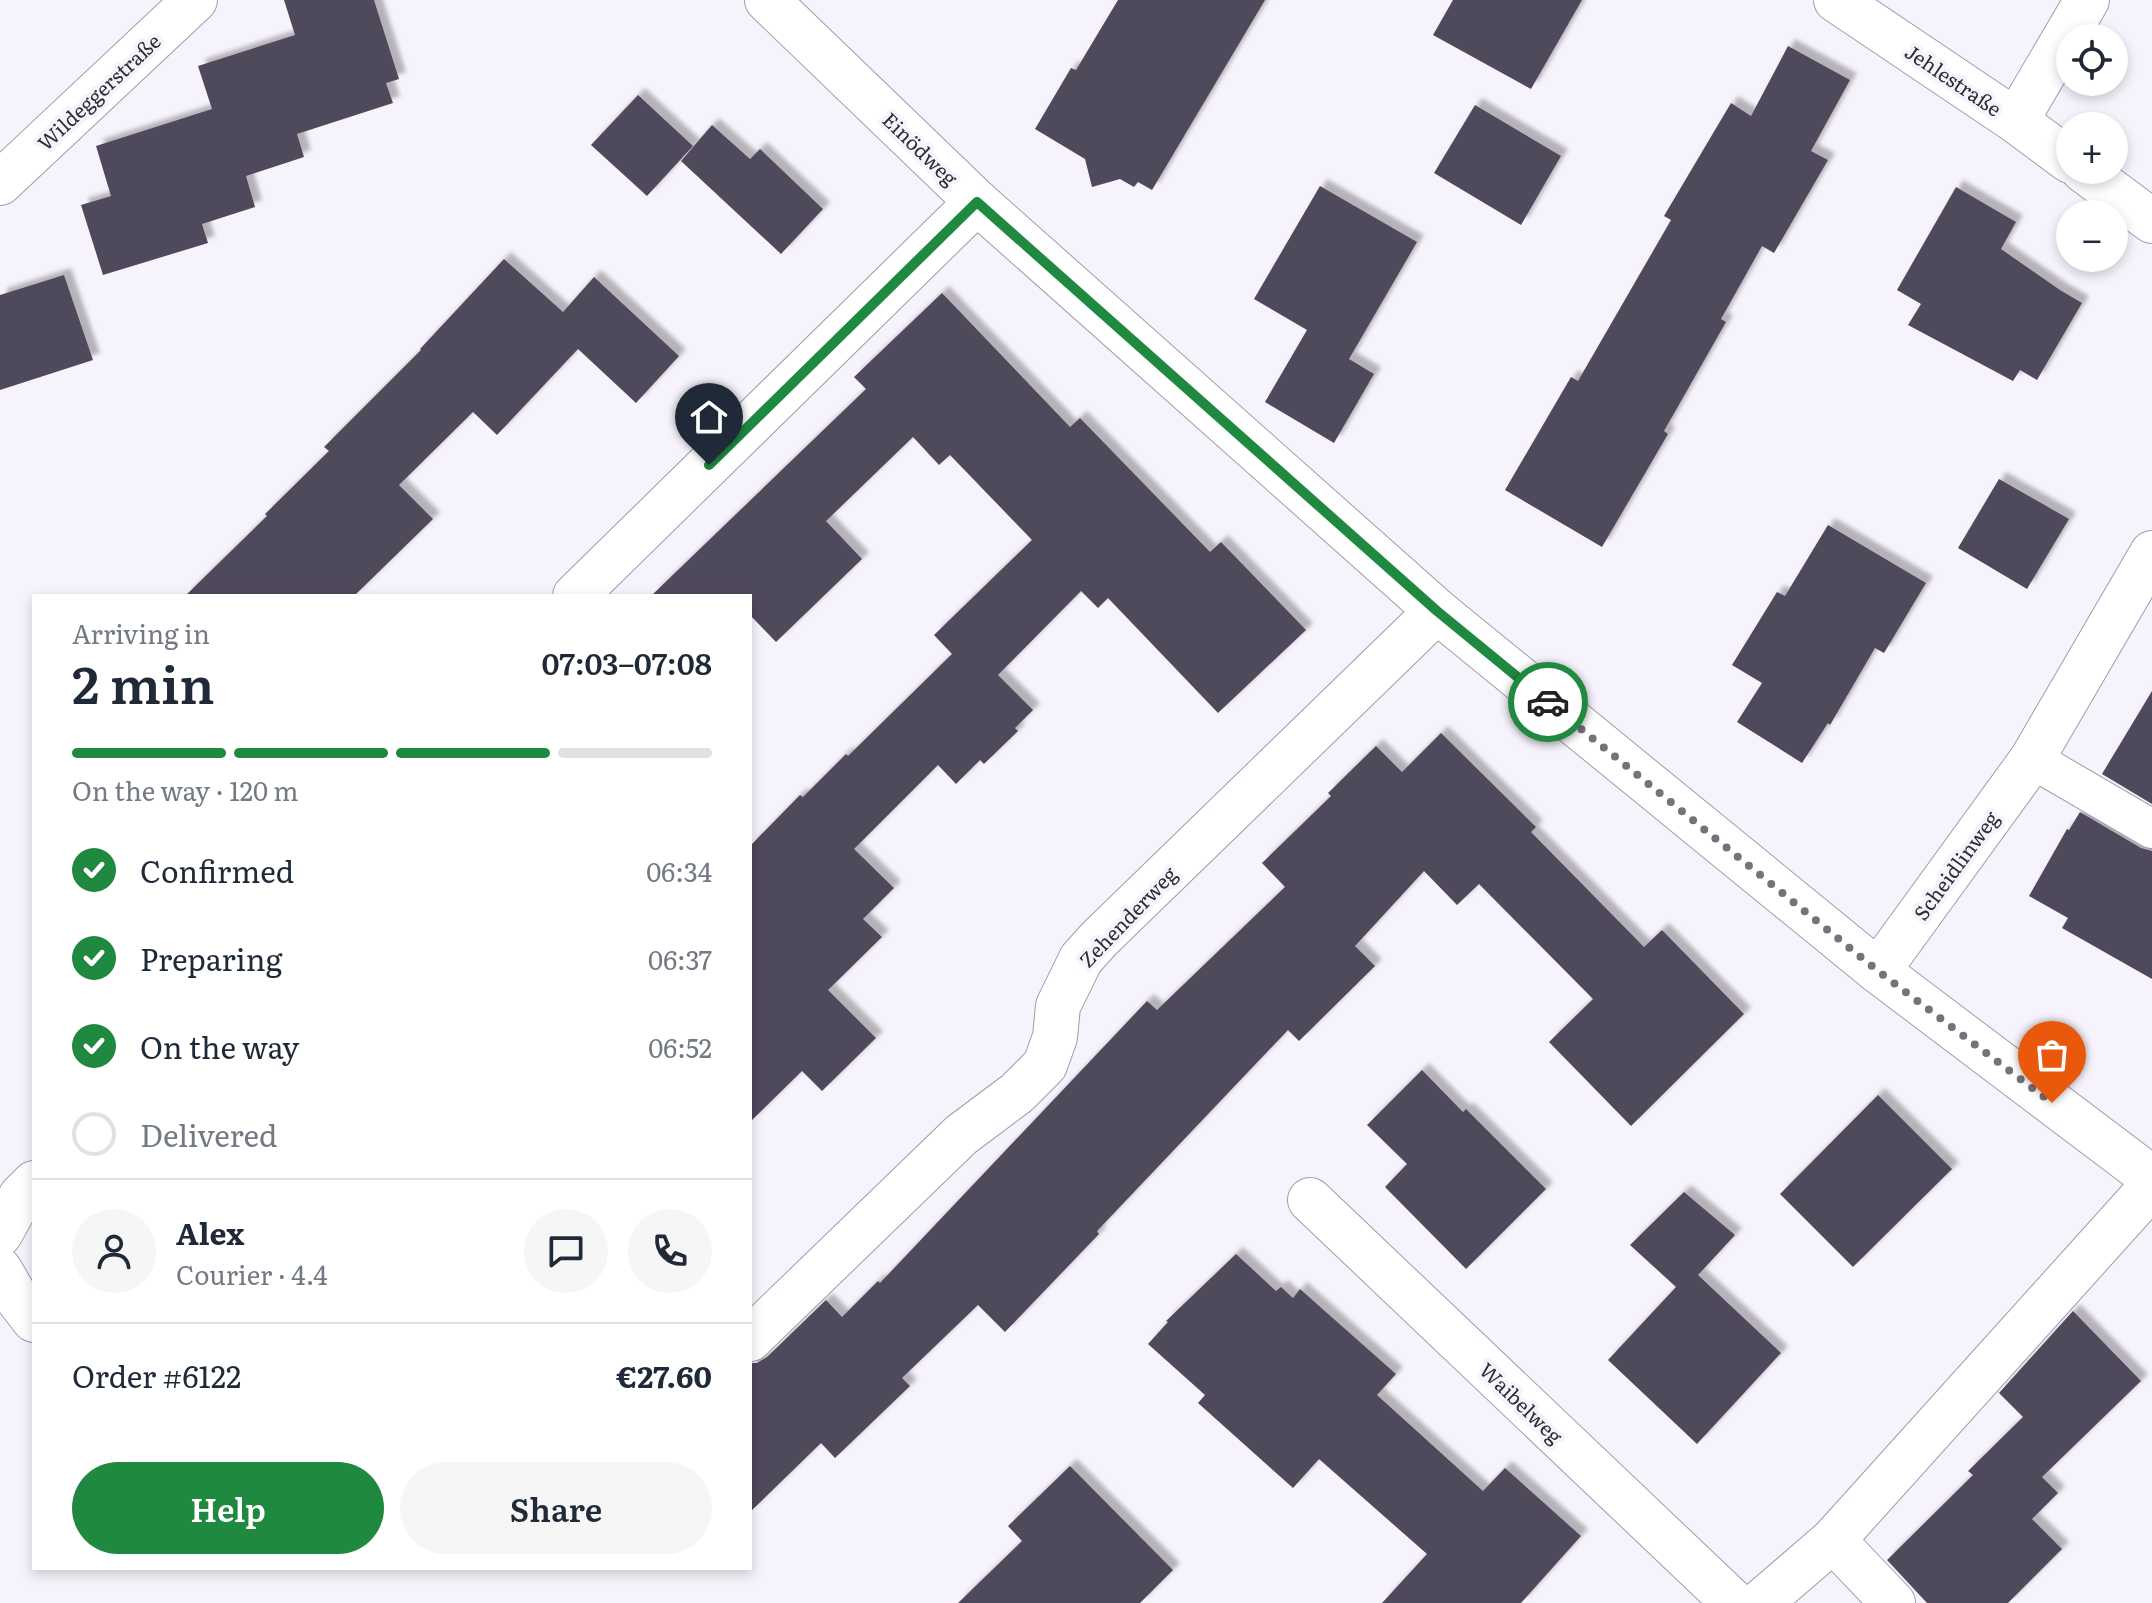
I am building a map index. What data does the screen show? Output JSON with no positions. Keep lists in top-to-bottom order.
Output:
{
  "streets": {
    "street": [
      "Jehlestraße",
      "Wildeggerstraße",
      "Einödweg",
      "Scheidlinweg",
      "Zehenderweg",
      "Waibelweg"
    ]
  },
  "crossings": [
    ["Einödweg", "Scheidlinweg"],
    ["Einödweg", "Zehenderweg"]
  ],
  "page": {
    "map_buttons": ["+", "−"],
    "heading": ["2 min", "Arriving in", "07:03–07:08"],
    "panel": [
      "Alex",
      "Courier · 4.4",
      "Order #6122",
      "€27.60"
    ],
    "bar": "On the way · 120 m",
    "list": [
      ["Confirmed", "06:34"],
      ["Preparing", "06:37"],
      ["On the way", "06:52"],
      "Delivered"
    ],
    "buttons": ["Help", "Share"]
  }
}
